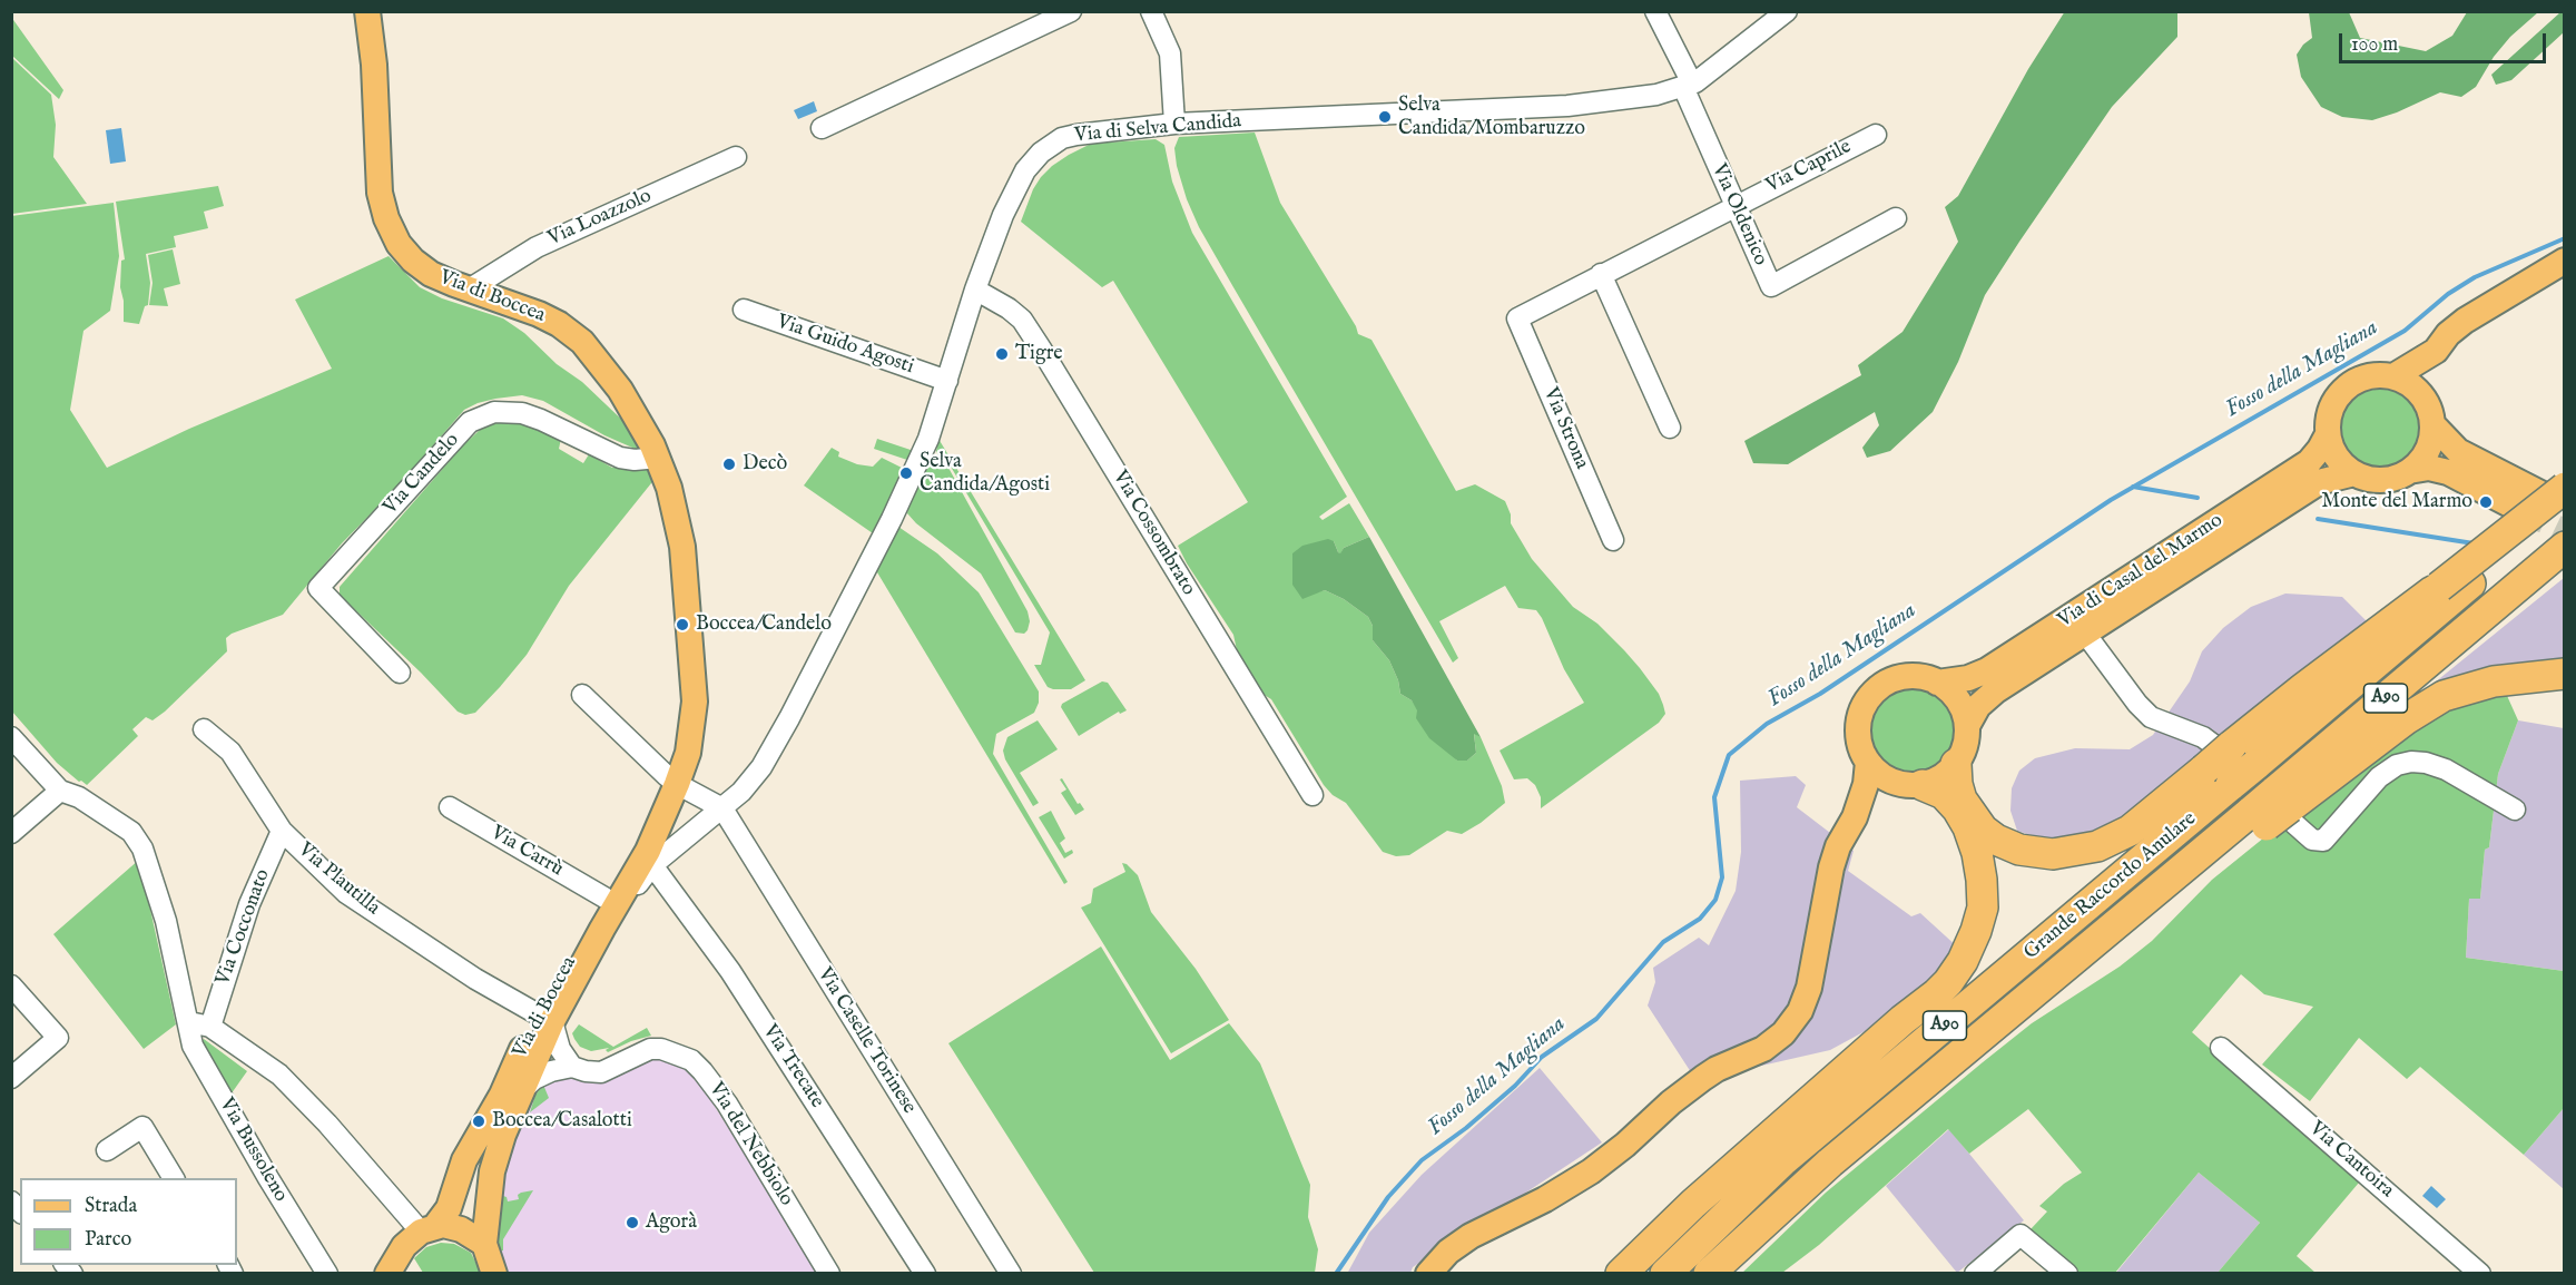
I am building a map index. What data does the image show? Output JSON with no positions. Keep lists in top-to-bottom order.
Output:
{
  "streets": {
    "highway": ["A90", "Grande Raccordo Anulare"],
    "main road": ["Via di Boccea", "Via di Casal del Marmo"],
    "street": [
      "Via di Selva Candida",
      "Via Caprile",
      "Via Oldenico",
      "Via Loazzolo",
      "Via Guido Agosti",
      "Via Strona",
      "Via Candelo",
      "Via Cossombrato",
      "Via Carrù",
      "Via Plautilla",
      "Via Cocconato",
      "Via Caselle Torinese",
      "Via Trecate",
      "Via del Nebbiolo",
      "Via Bussoleno",
      "Via Cantoira"
    ]
  },
  "crossings": [
    ["Via di Selva Candida", "Via Oldenico"],
    ["Via di Selva Candida", "Via di Boccea"],
    ["Via di Selva Candida", "Via Guido Agosti"],
    ["Via di Selva Candida", "Via Cossombrato"],
    ["Via di Selva Candida", "Via Caselle Torinese"],
    ["Via di Selva Candida", "Via Trecate"],
    ["Via Caprile", "Via Oldenico"],
    ["Via Caprile", "Via Strona"],
    ["Via Loazzolo", "Via di Boccea"],
    ["Via di Boccea", "Via Candelo"],
    ["Via di Boccea", "Via Carrù"],
    ["Via di Boccea", "Via Plautilla"],
    ["Via di Boccea", "Via del Nebbiolo"],
    ["Via Plautilla", "Via Cocconato"]
  ],
  "water": ["Fosso della Magliana"],
  "places": [
    "Selva Candida/Mombaruzzo",
    "Tigre",
    "Decò",
    "Selva Candida/Agosti",
    "Monte del Marmo",
    "Boccea/Candelo",
    "Boccea/Casalotti",
    "Agorà"
  ],
  "legend": ["Strada", "Parco"],
  "scale_bar": "100 m"
}
